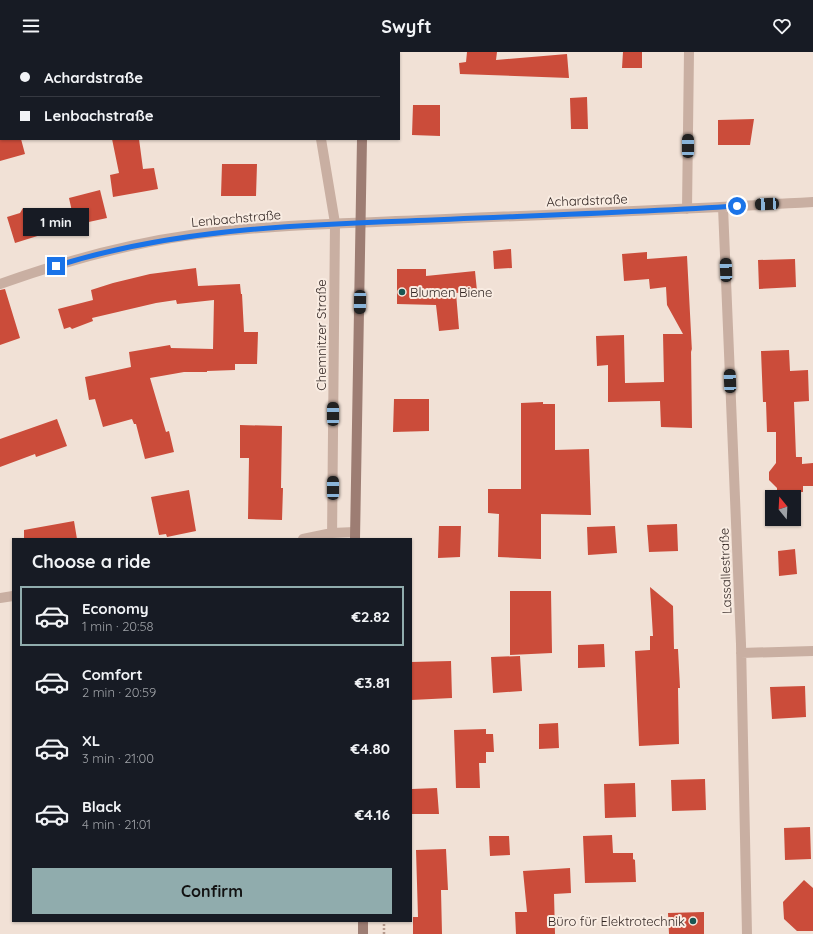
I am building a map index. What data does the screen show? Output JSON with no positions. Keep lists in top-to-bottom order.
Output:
{
  "streets": {
    "street": [
      "Achardstraße",
      "Lenbachstraße",
      "Chemnitzer Straße",
      "Lassallestraße"
    ]
  },
  "crossings": [
    ["Achardstraße", "Lenbachstraße"],
    ["Achardstraße", "Lassallestraße"],
    ["Lenbachstraße", "Chemnitzer Straße"]
  ],
  "places": ["Blumen Biene", "Büro für Elektrotechnik"],
  "north": "top",
  "page": {
    "header": "Swyft",
    "banner": ["Achardstraße", "Lenbachstraße"],
    "bubble": "1 min",
    "heading": "Choose a ride",
    "list": [
      {
        "name": "Economy",
        "note": "1 min · 20:58",
        "value": "€2.82"
      },
      {
        "name": "Comfort",
        "note": "2 min · 20:59",
        "value": "€3.81"
      },
      {
        "name": "XL",
        "note": "3 min · 21:00",
        "value": "€4.80"
      },
      {
        "name": "Black",
        "note": "4 min · 21:01",
        "value": "€4.16"
      }
    ],
    "buttons": "Confirm"
  }
}
